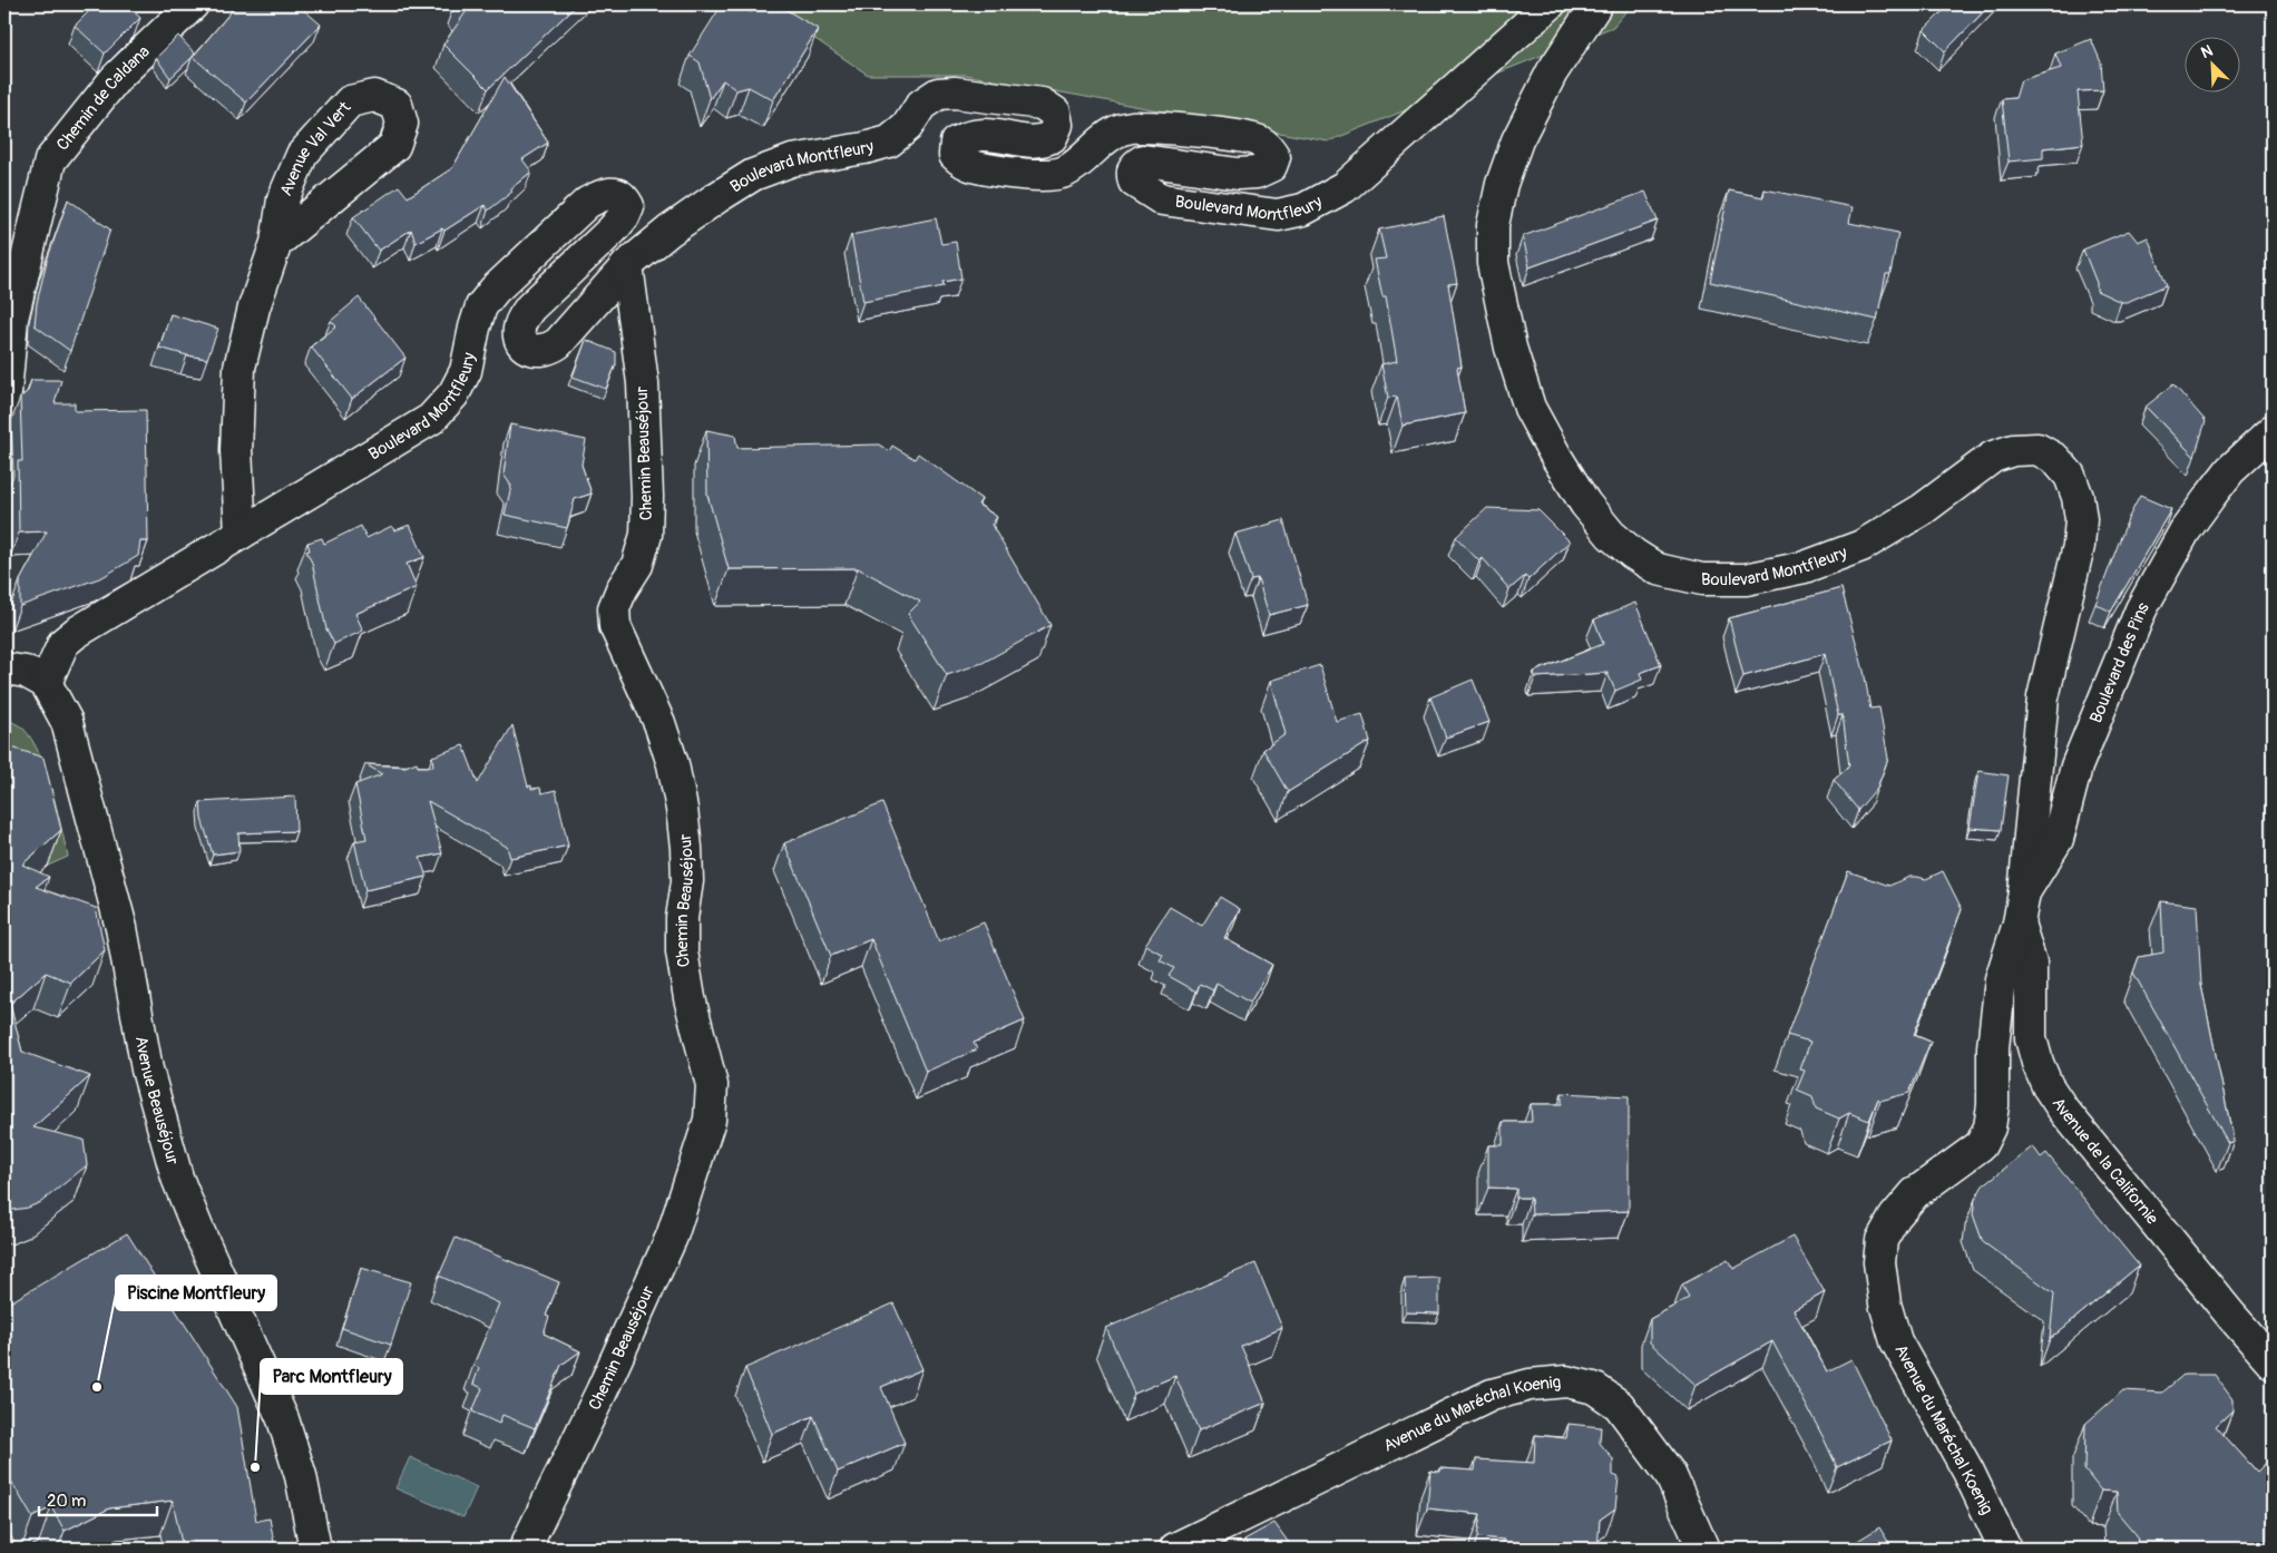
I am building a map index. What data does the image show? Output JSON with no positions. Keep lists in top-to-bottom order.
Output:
{
  "streets": {
    "street": [
      "Chemin de Caldana",
      "Avenue Val Vert",
      "Boulevard Montfleury",
      "Chemin Beauséjour",
      "Boulevard des Pins",
      "Avenue Beauséjour",
      "Avenue de la Californie",
      "Avenue du Maréchal Koenig"
    ]
  },
  "crossings": [
    ["Avenue Val Vert", "Boulevard Montfleury"],
    ["Boulevard Montfleury", "Chemin Beauséjour"],
    ["Boulevard Montfleury", "Boulevard des Pins"],
    ["Boulevard Montfleury", "Avenue Beauséjour"],
    ["Boulevard des Pins", "Avenue de la Californie"],
    ["Boulevard des Pins", "Avenue du Maréchal Koenig"],
    ["Avenue de la Californie", "Avenue du Maréchal Koenig"]
  ],
  "places": ["Piscine Montfleury", "Parc Montfleury"],
  "scale_bar": "20 m",
  "north": "top left"
}
